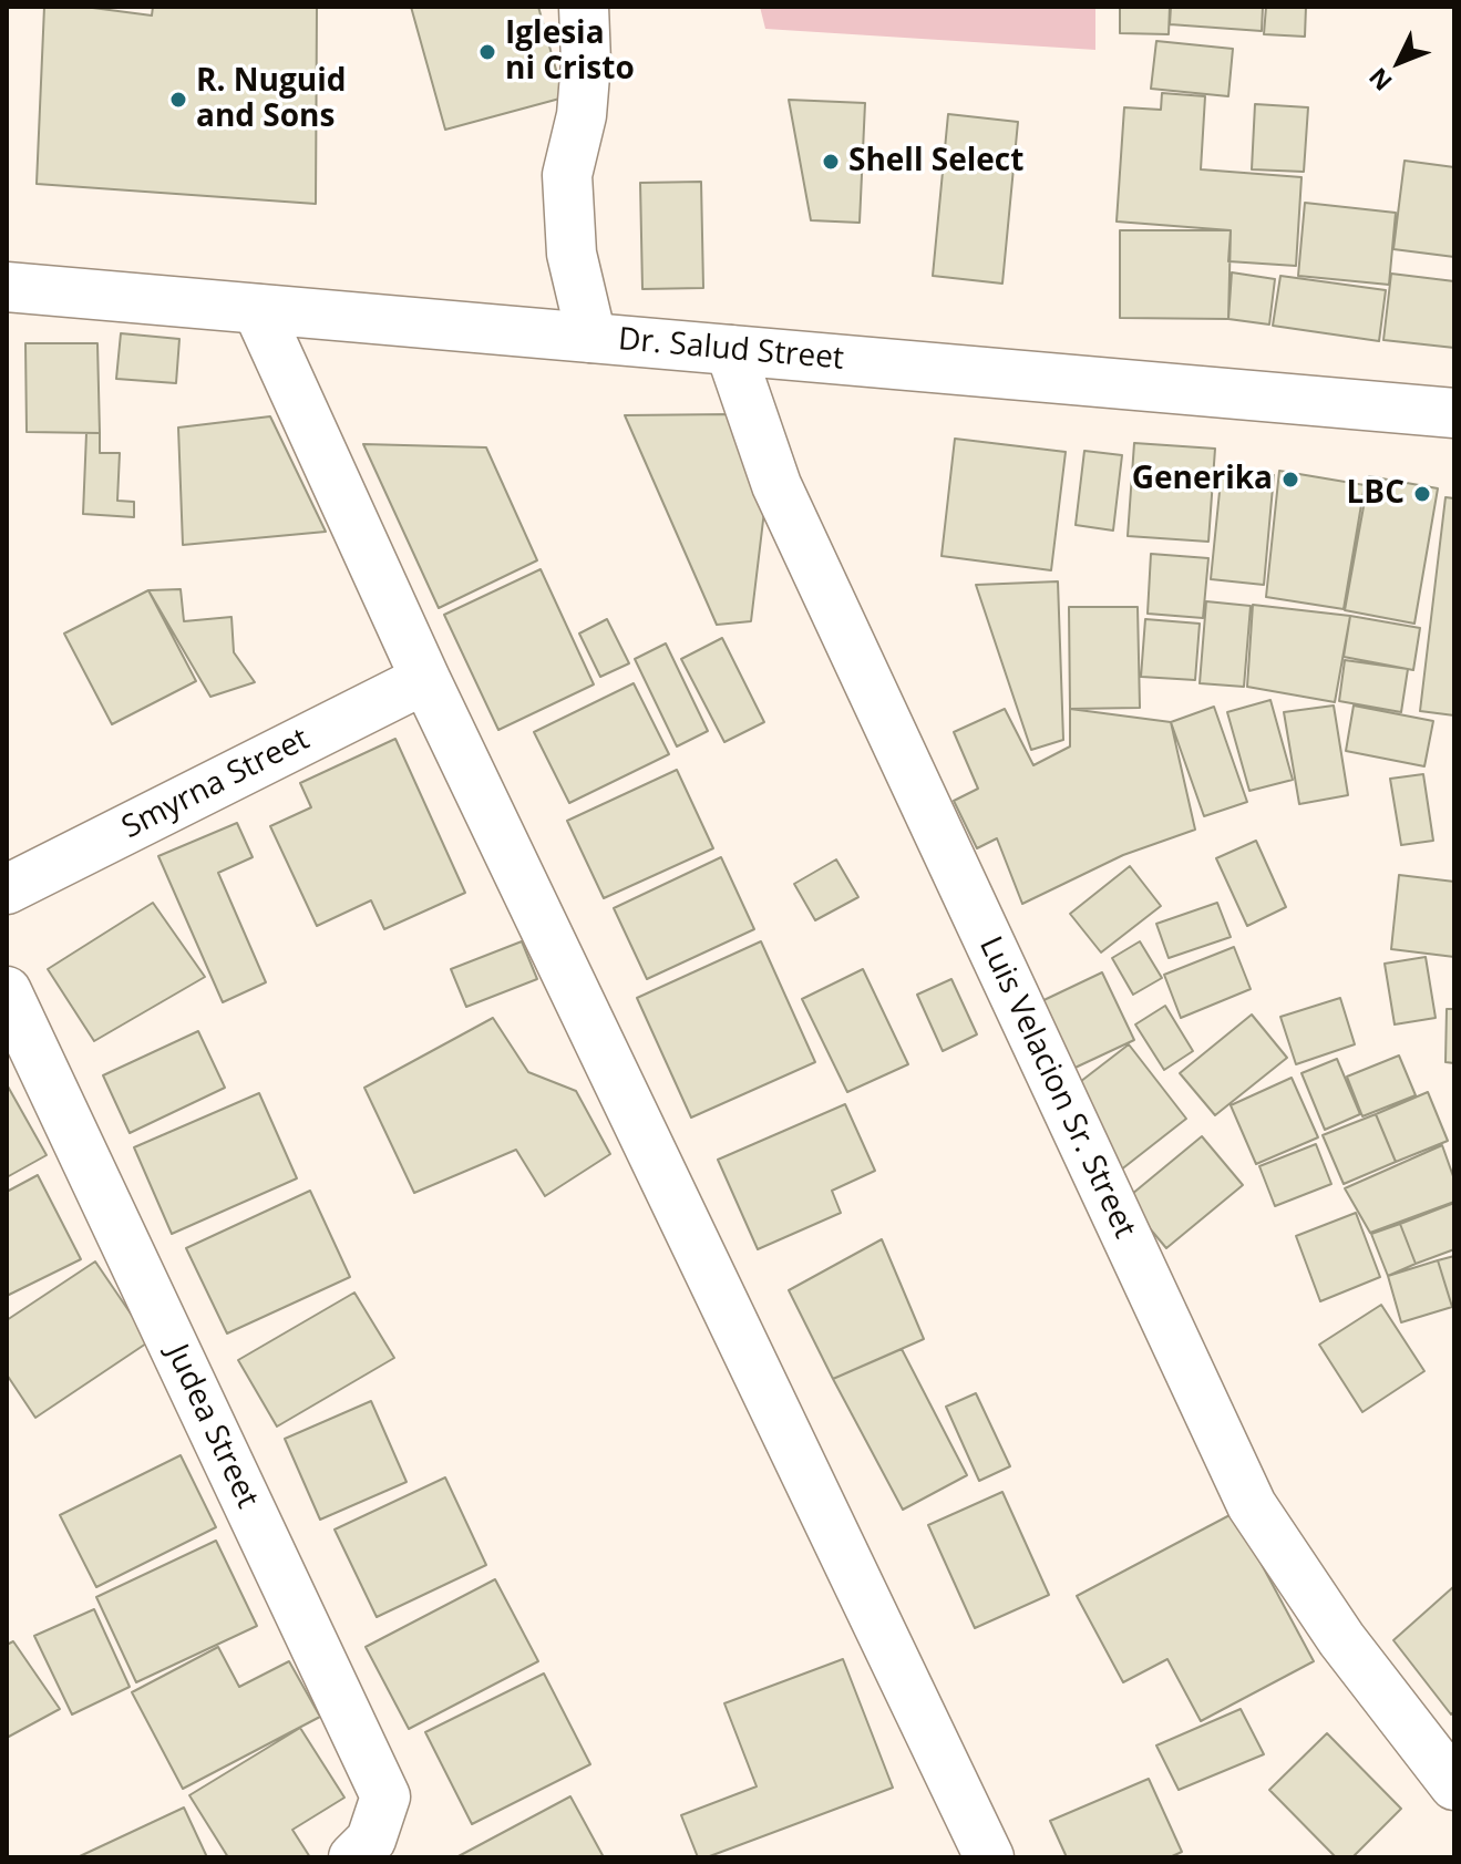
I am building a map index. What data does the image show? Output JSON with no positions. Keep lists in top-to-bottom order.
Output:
{
  "streets": {
    "street": [
      "Dr. Salud Street",
      "Smyrna Street",
      "Luis Velacion Sr. Street",
      "Judea Street"
    ]
  },
  "crossings": [
    ["Dr. Salud Street", "Luis Velacion Sr. Street"]
  ],
  "places": [
    "Iglesia ni Cristo",
    "R. Nuguid and Sons",
    "Shell Select",
    "Generika",
    "LBC"
  ],
  "north": "bottom left"
}
